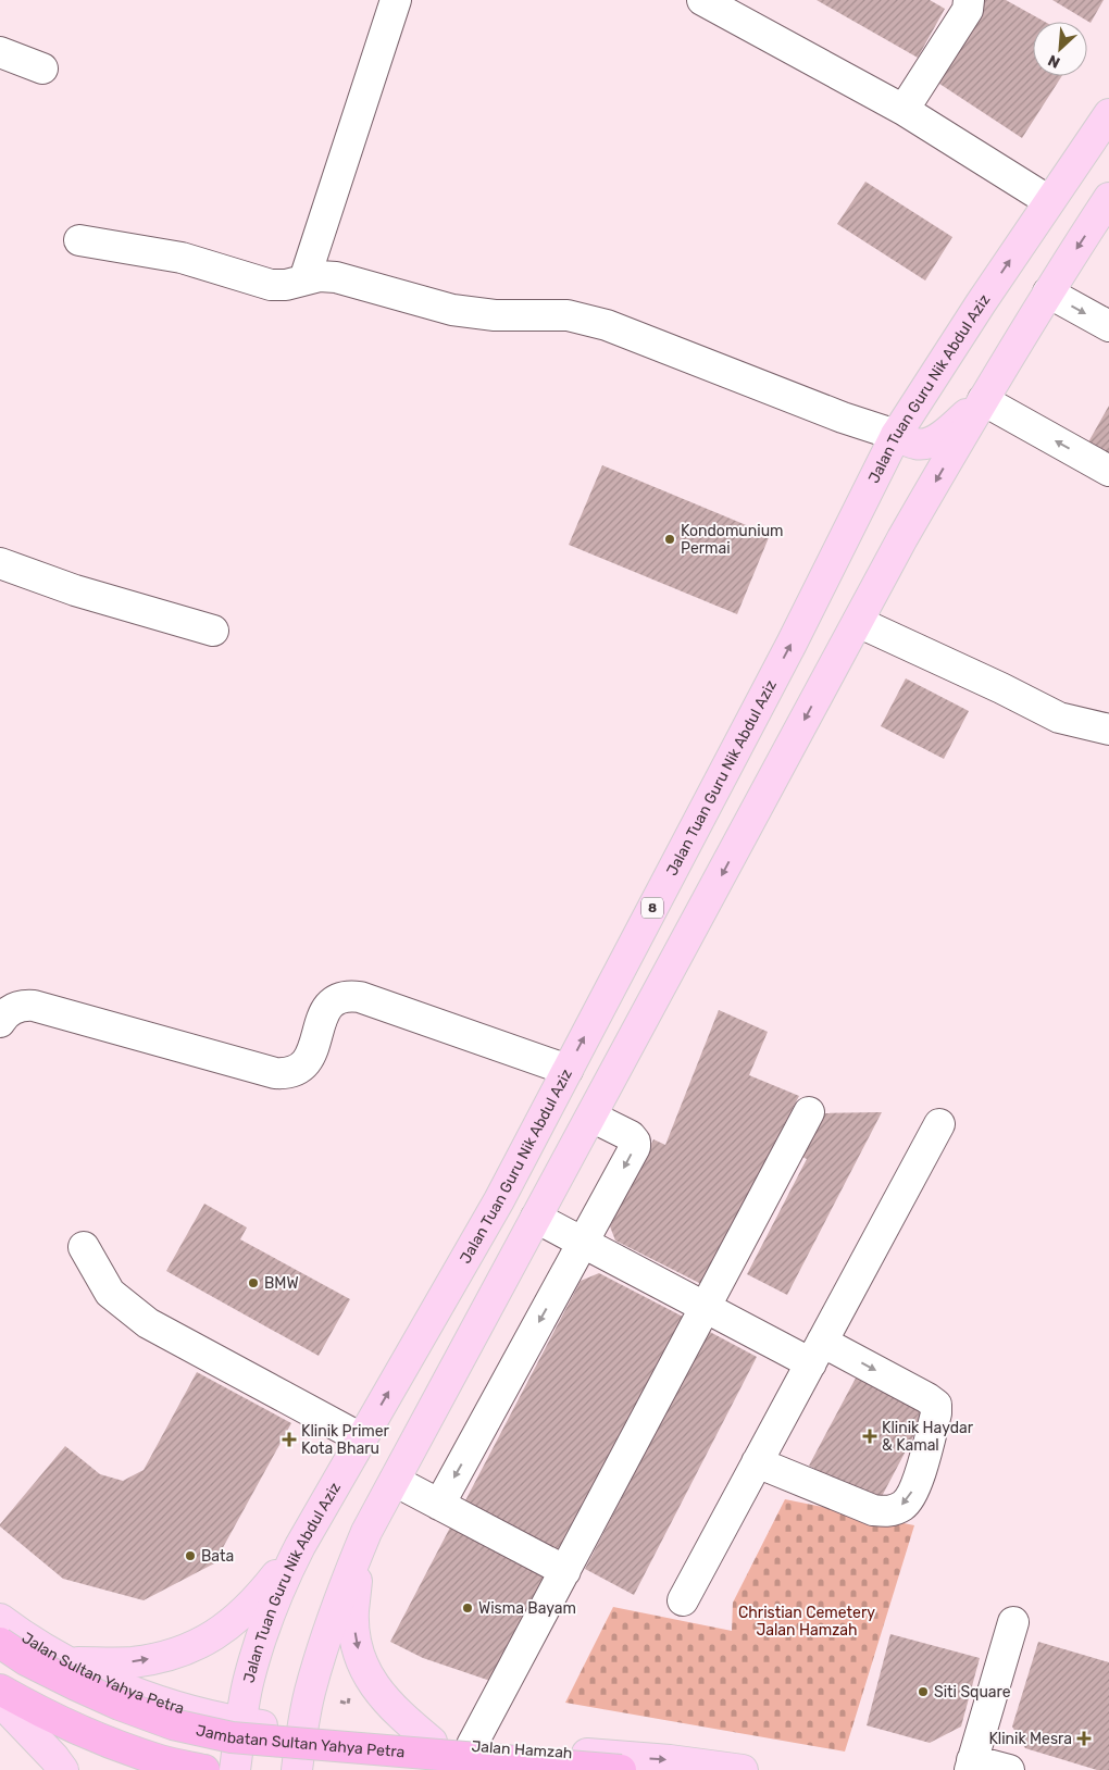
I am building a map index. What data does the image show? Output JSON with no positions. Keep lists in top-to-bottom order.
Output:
{
  "streets": {
    "highway": ["Jambatan Sultan Yahya Petra"],
    "main road": [
      "Jalan Tuan Guru Nik Abdul Aziz",
      "8",
      "Jalan Sultan Yahya Petra",
      "Jalan Hamzah"
    ]
  },
  "crossings": [
    ["Jalan Tuan Guru Nik Abdul Aziz", "Jalan Sultan Yahya Petra"],
    ["Jalan Sultan Yahya Petra", "Jalan Hamzah"]
  ],
  "one_way": ["Jalan Hamzah"],
  "parks": ["Christian Cemetery Jalan Hamzah"],
  "places": {
    "other": [
      "Kondomunium Permai",
      "BMW",
      "Bata",
      "Wisma Bayam",
      "Siti Square"
    ],
    "health": ["Klinik Haydar & Kamal", "Klinik Primer Kota Bharu", "Klinik Mesra"]
  },
  "north": "bottom left"
}
